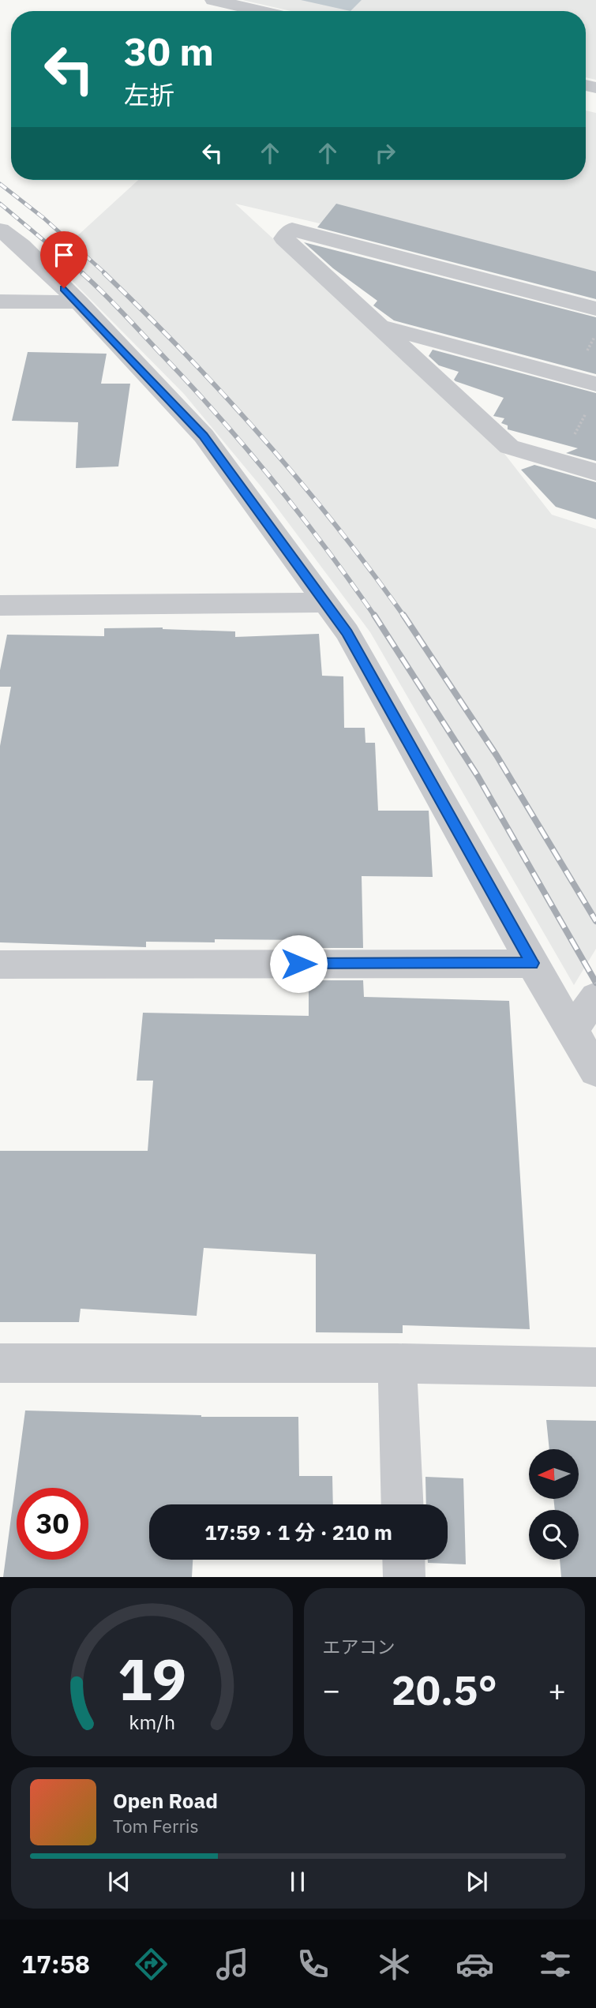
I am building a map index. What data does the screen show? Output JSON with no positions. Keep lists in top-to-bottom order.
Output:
{
  "north": "left",
  "page": {
    "turn": ["30 m", "左折"],
    "limit": "30",
    "trip": "17:59 · 1 分 · 210 m",
    "tile": "エアコン",
    "heat": ["−", "20.5°", "+"],
    "song": ["Open Road", "Tom Ferris"],
    "tabs": "17:58",
    "gauge": ["19", "km/h"]
  }
}
